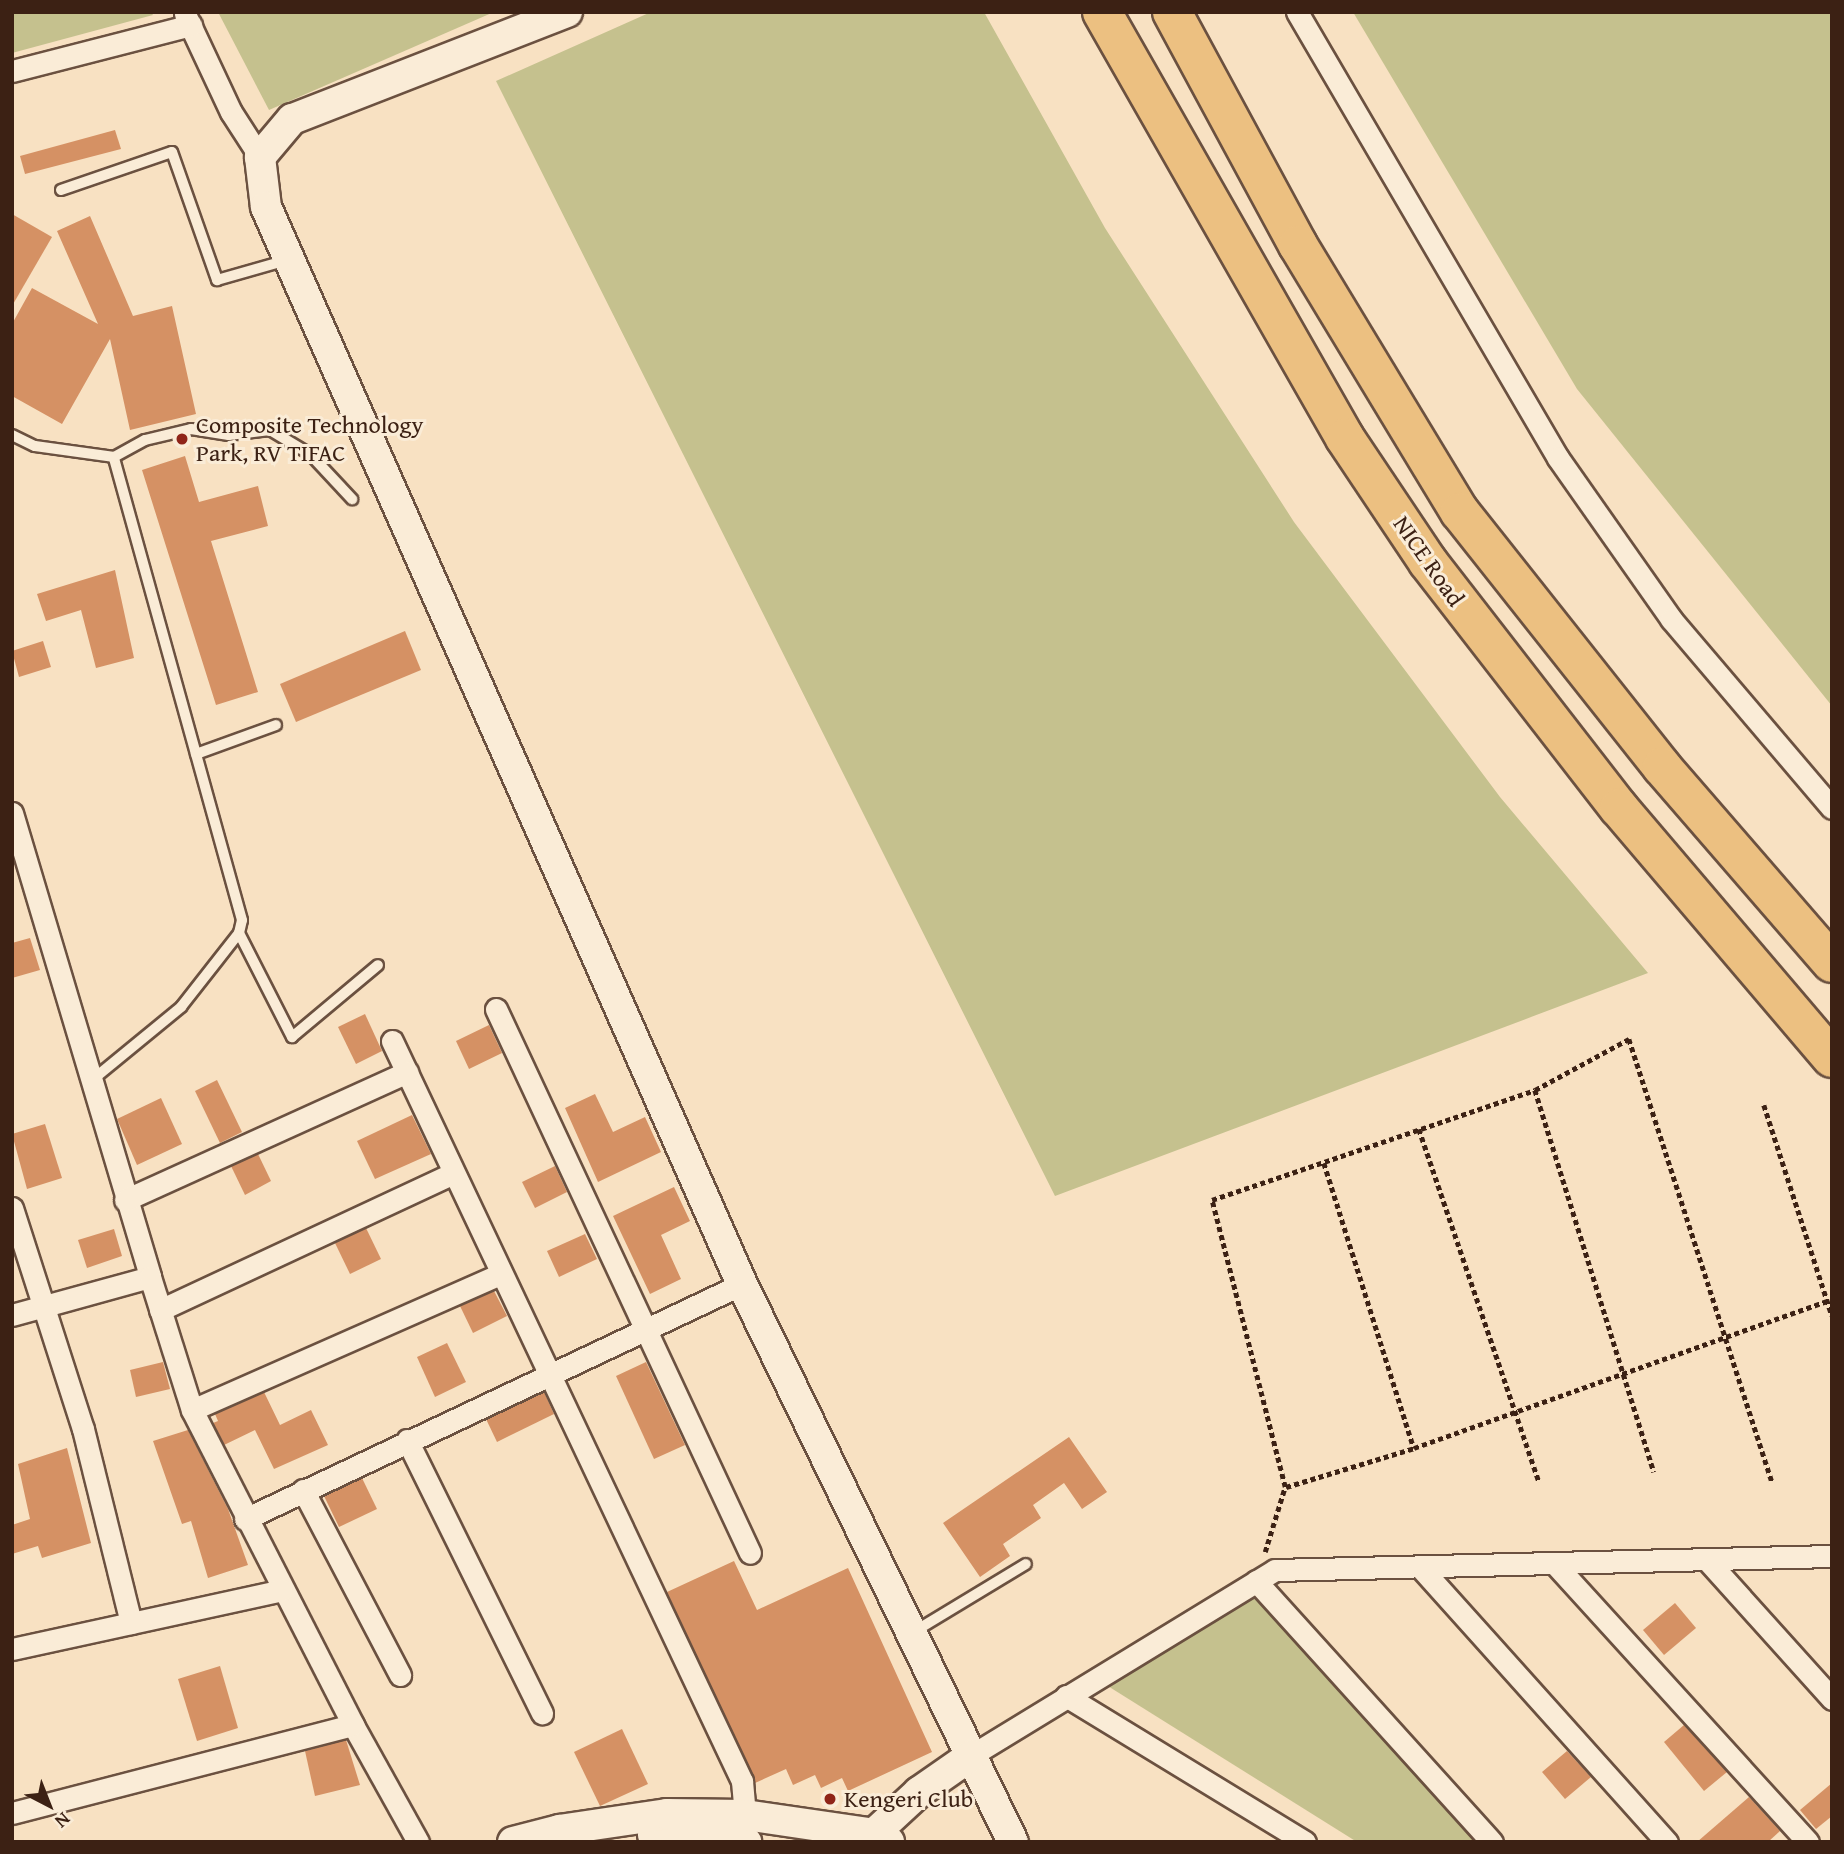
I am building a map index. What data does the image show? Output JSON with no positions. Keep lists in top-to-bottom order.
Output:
{
  "streets": {
    "highway": ["NICE Road"]
  },
  "places": ["Composite Technology Park, RV TIFAC", "Kengeri Club"],
  "north": "bottom right"
}
